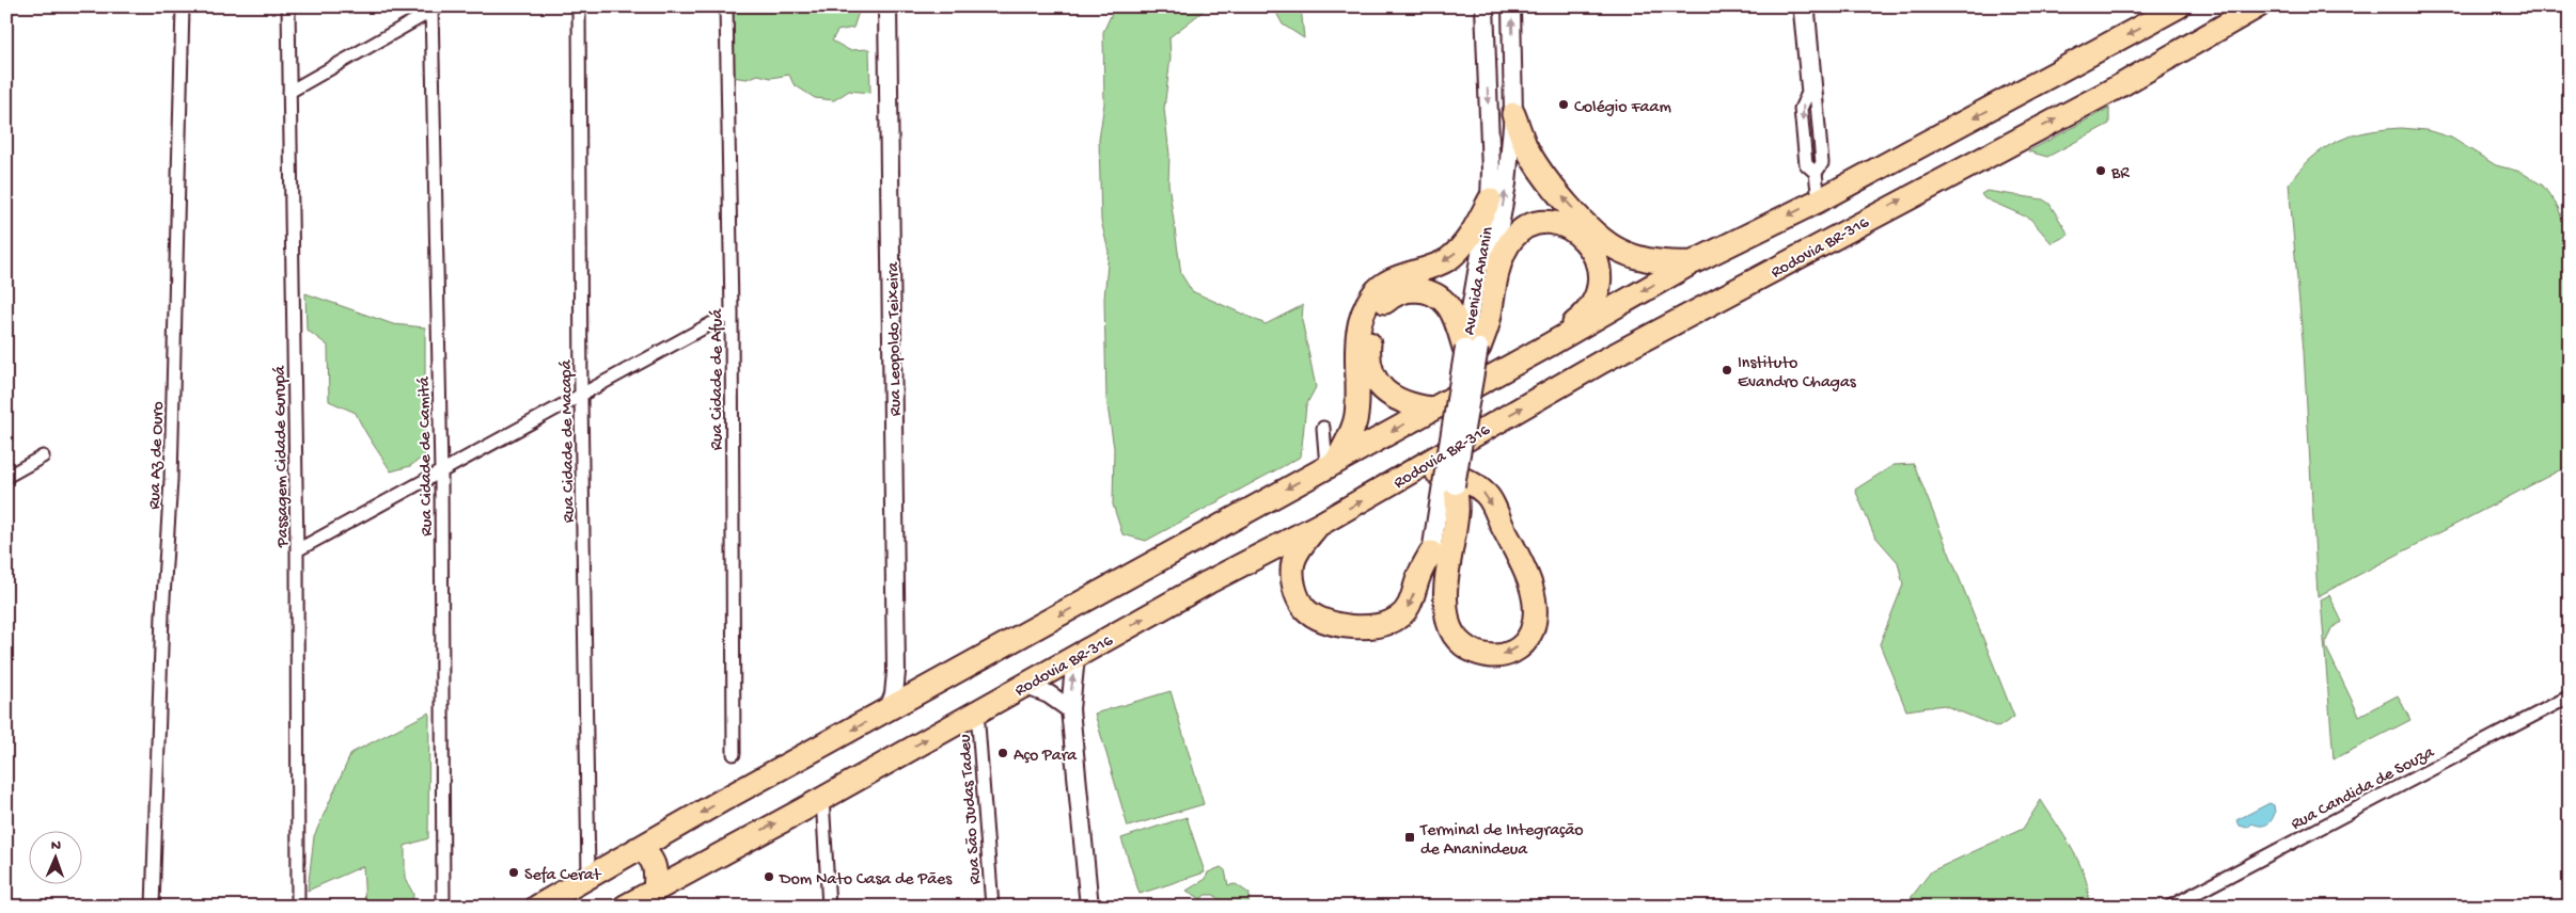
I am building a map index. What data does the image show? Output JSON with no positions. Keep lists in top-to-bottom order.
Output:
{
  "streets": {
    "highway": ["Rodovia BR-316"],
    "main road": ["Avenida Ananin", "Rua Leopoldo Teixeira"],
    "street": [
      "Rua Cidade de Afuá",
      "Rua Cidade de Macapá",
      "Rua Az de Ouro",
      "Passagem Cidade Gurupá",
      "Rua Cidade de Camitá",
      "Rua Candida de Souza",
      "Rua São Judas Tadeu"
    ]
  },
  "crossings": [
    ["Rodovia BR-316", "Rua São Judas Tadeu"]
  ],
  "places": {
    "other": [
      "Colégio Faam",
      "BR",
      "Instituto Evandro Chagas",
      "Aço Para",
      "Sefa Cerat",
      "Dom Nato Casa de Pães"
    ],
    "transit": ["Terminal de Integração de Ananindeua"]
  },
  "north": "top"
}
